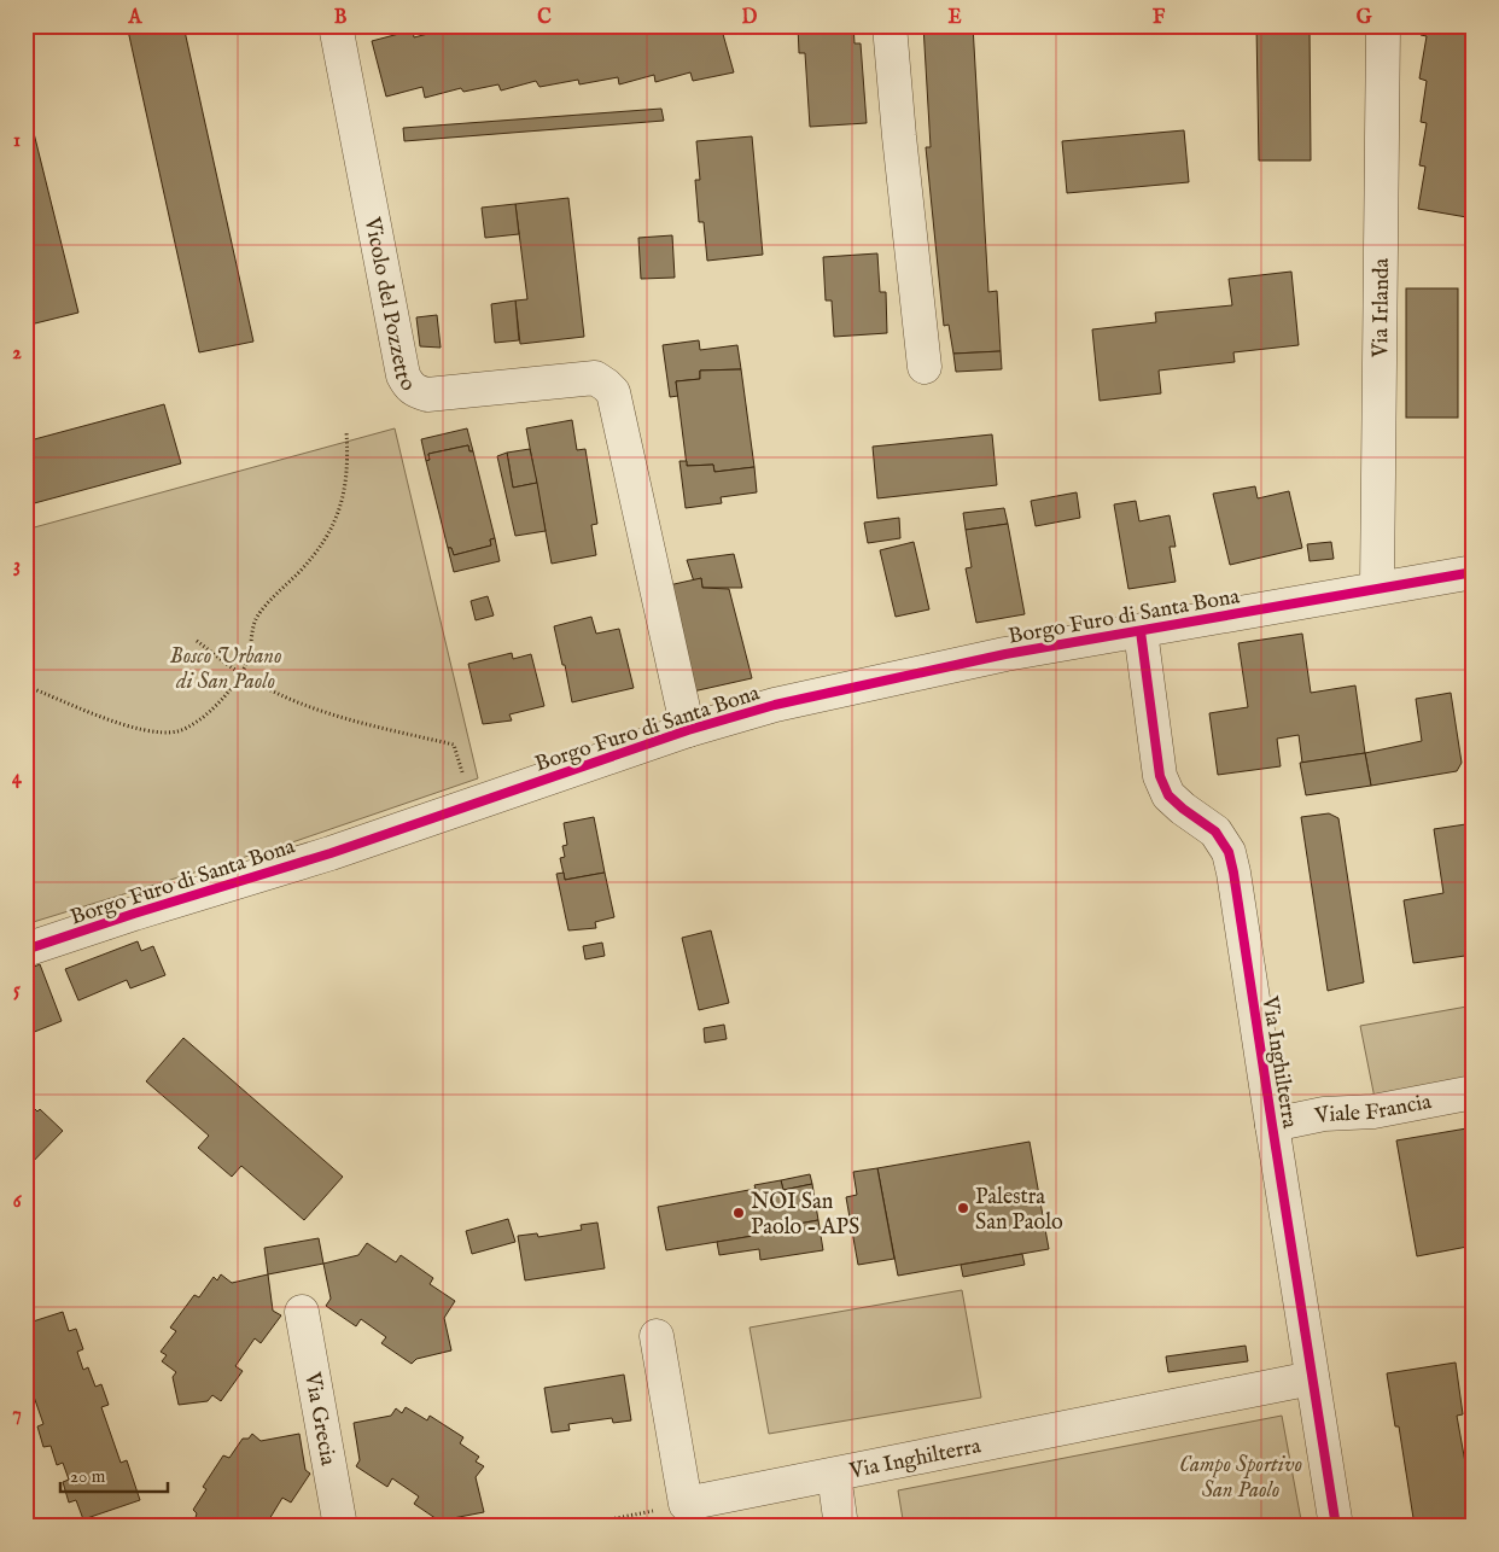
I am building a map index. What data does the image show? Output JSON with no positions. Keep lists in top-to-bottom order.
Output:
{
  "streets": {
    "street": [
      "Vicolo del Pozzetto",
      "Via Irlanda",
      "Borgo Furo di Santa Bona",
      "Via Inghilterra",
      "Viale Francia",
      "Via Grecia"
    ]
  },
  "crossings": [
    ["Vicolo del Pozzetto", "Borgo Furo di Santa Bona"],
    ["Via Irlanda", "Borgo Furo di Santa Bona"],
    ["Borgo Furo di Santa Bona", "Via Inghilterra"],
    ["Via Inghilterra", "Viale Francia"]
  ],
  "parks": ["Bosco Urbano di San Paolo", "Campo Sportivo San Paolo"],
  "places": ["Palestra San Paolo", "NOI San Paolo - APS"],
  "scale_bar": "20 m",
  "grid": {
    "columns": [
      "A",
      "B",
      "C",
      "D",
      "E",
      "F",
      "G"
    ],
    "rows": [
      "1",
      "2",
      "3",
      "4",
      "5",
      "6",
      "7"
    ]
  }
}
